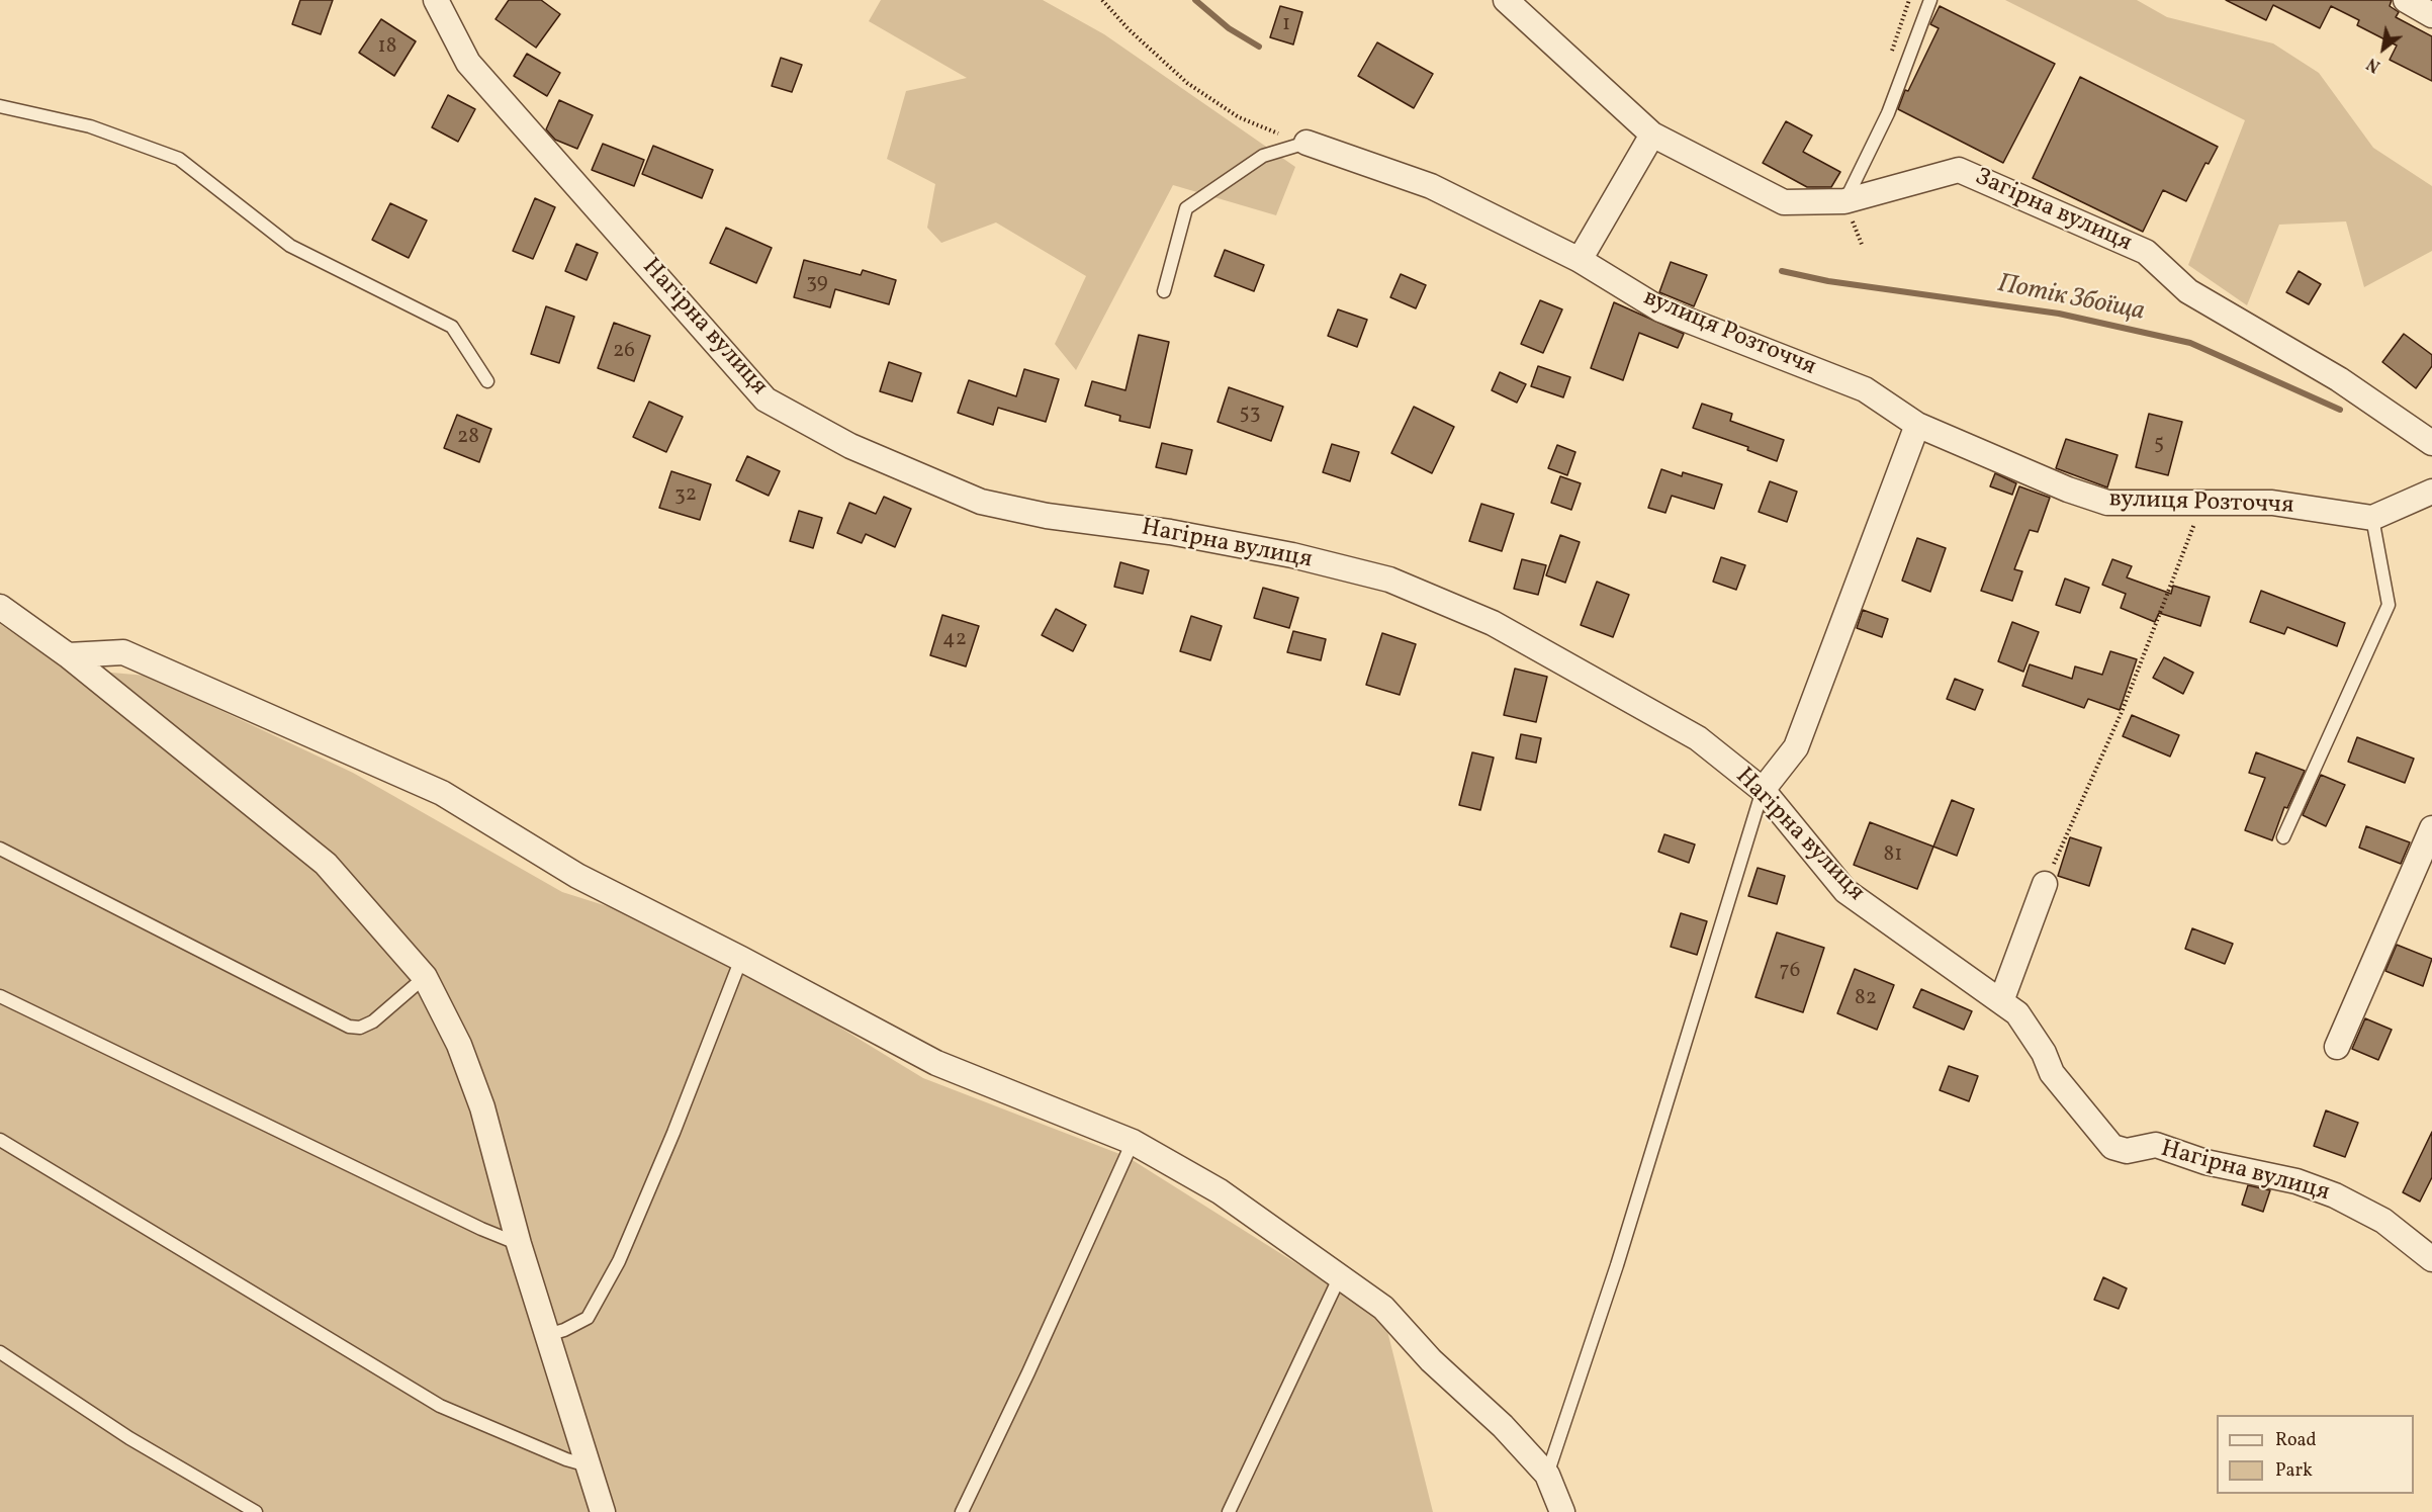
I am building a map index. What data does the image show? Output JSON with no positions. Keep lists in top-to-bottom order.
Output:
{
  "streets": {
    "street": ["Загірна вулиця", "Нагірна вулиця", "вулиця Розточчя"]
  },
  "water": ["Потік Збоїща"],
  "house_numbers": [
    "1",
    "18",
    "39",
    "26",
    "53",
    "28",
    "5",
    "32",
    "42",
    "81",
    "76",
    "82"
  ],
  "legend": ["Road", "Park"],
  "north": "bottom left"
}
